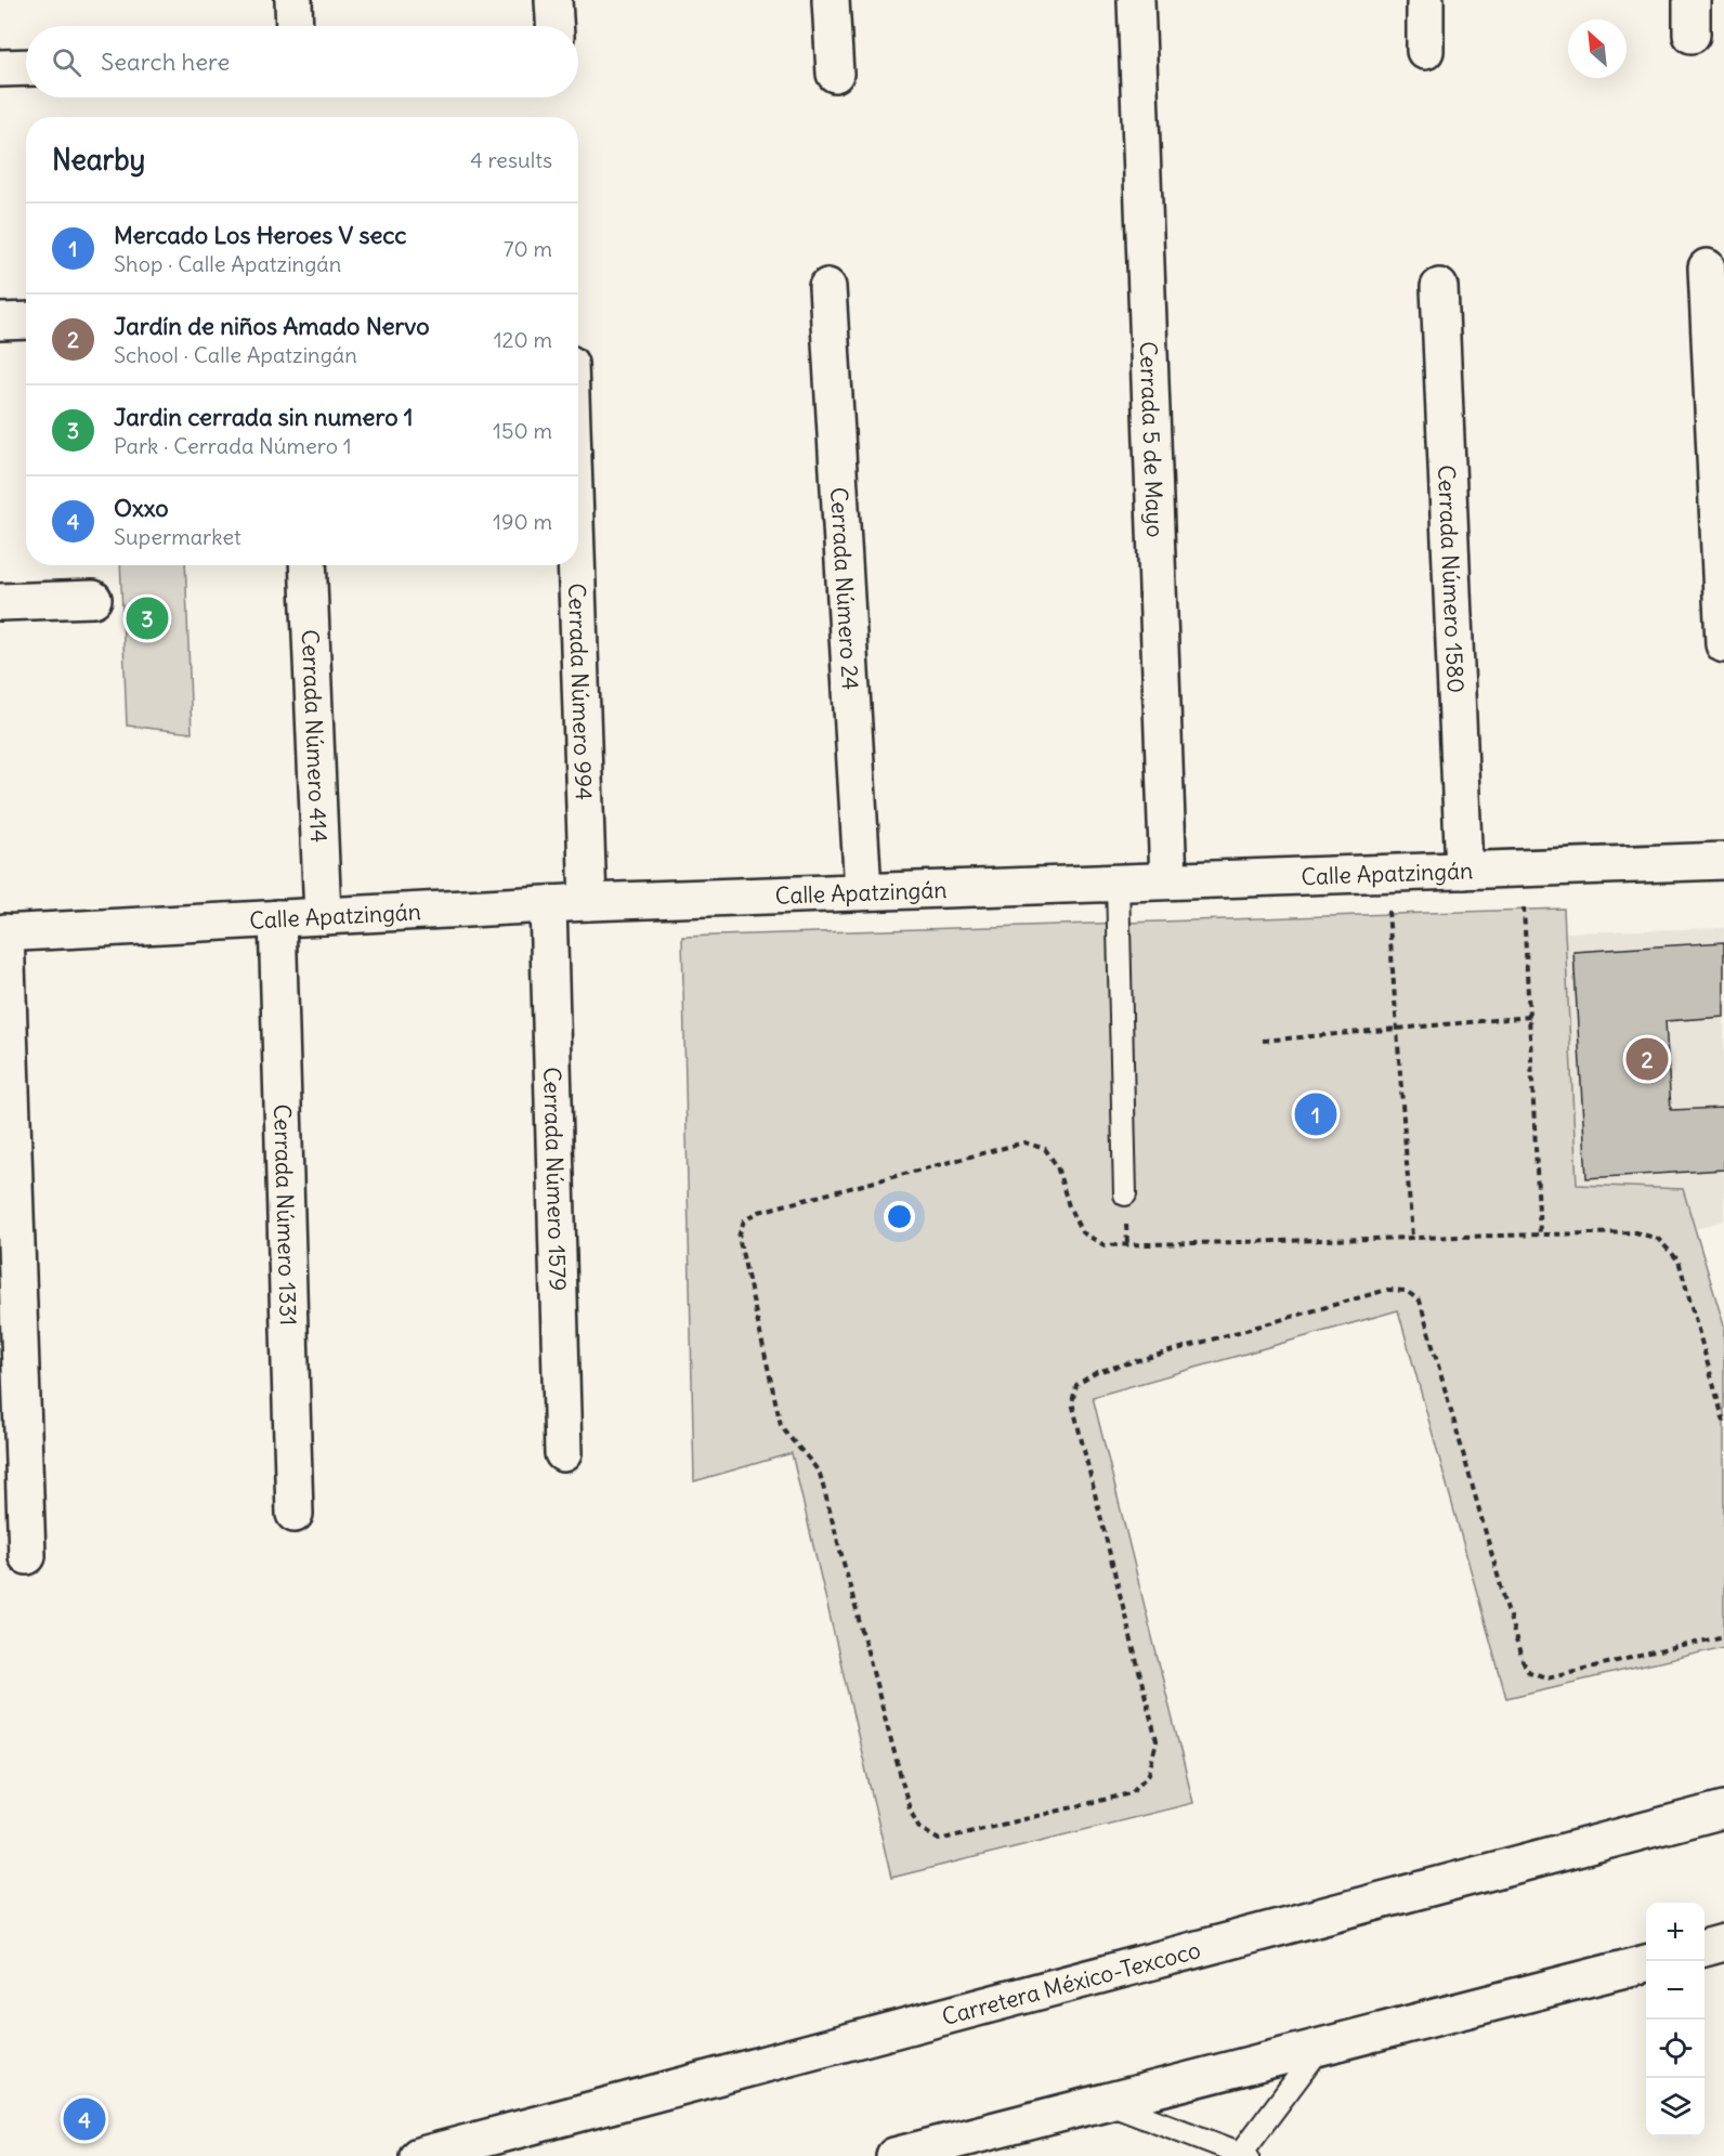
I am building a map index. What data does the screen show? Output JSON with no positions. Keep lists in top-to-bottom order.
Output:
{
  "streets": {
    "main road": [
      "Cerrada 5 de Mayo",
      "Cerrada Número 1580",
      "Cerrada Número 24",
      "Cerrada Número 994",
      "Cerrada Número 414",
      "Calle Apatzingán",
      "Cerrada Número 1579",
      "Cerrada Número 1331",
      "Carretera México-Texcoco"
    ]
  },
  "crossings": [
    ["Cerrada 5 de Mayo", "Calle Apatzingán"],
    ["Cerrada Número 1580", "Calle Apatzingán"],
    ["Cerrada Número 24", "Calle Apatzingán"],
    ["Cerrada Número 994", "Calle Apatzingán"],
    ["Cerrada Número 414", "Calle Apatzingán"],
    ["Calle Apatzingán", "Cerrada Número 1579"],
    ["Calle Apatzingán", "Cerrada Número 1331"]
  ],
  "north": "top left",
  "page": {
    "search": "Search here",
    "heading": ["Nearby", "4 results"],
    "list": [
      {
        "mark": "1",
        "name": "Mercado Los Heroes V secc",
        "note": "Shop · Calle Apatzingán",
        "value": "70 m"
      },
      {
        "mark": "2",
        "name": "Jardín de niños Amado Nervo",
        "note": "School · Calle Apatzingán",
        "value": "120 m"
      },
      {
        "mark": "3",
        "name": "Jardin cerrada sin numero 1",
        "note": "Park · Cerrada Número 1",
        "value": "150 m"
      },
      {
        "mark": "4",
        "name": "Oxxo",
        "note": "Supermarket",
        "value": "190 m"
      }
    ],
    "pins": [
      "3",
      "2",
      "1",
      "4"
    ],
    "map_buttons": ["+", "−"]
  }
}
